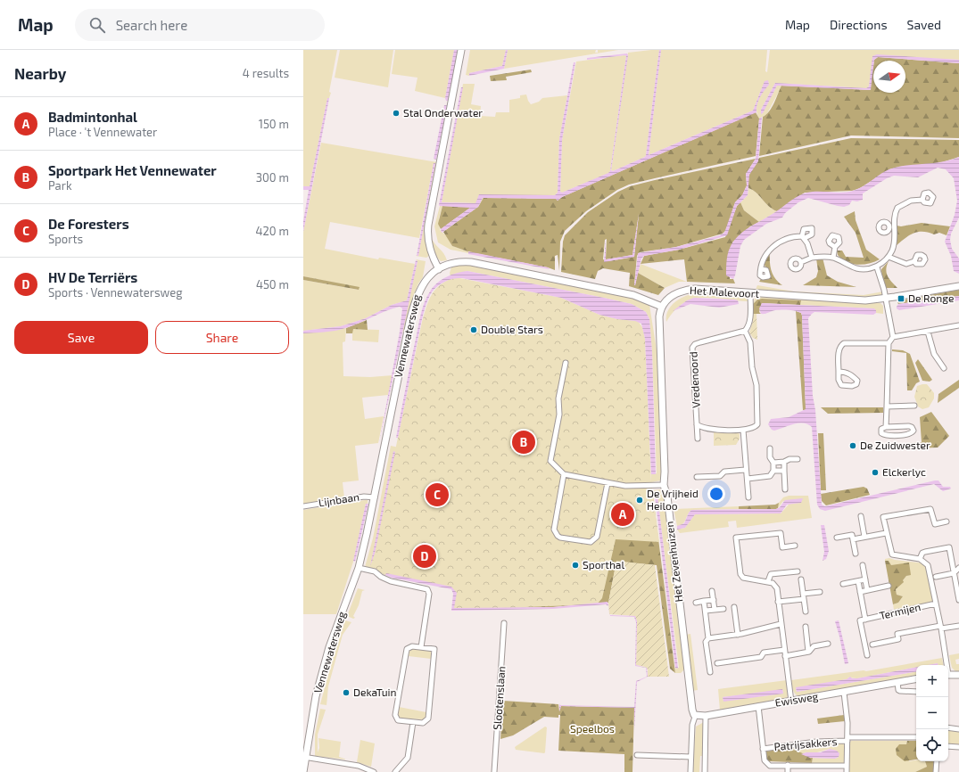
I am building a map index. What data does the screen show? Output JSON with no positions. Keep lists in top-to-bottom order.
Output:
{
  "streets": {
    "street": [
      "Het Malevoort",
      "Vennewatersweg",
      "Vredenoord",
      "Lijnbaan",
      "Het Zevenhuizen",
      "Termijen",
      "Slootenslaan",
      "Ewisweg",
      "Patrijsakkers"
    ]
  },
  "crossings": [
    ["Het Malevoort", "Het Zevenhuizen"],
    ["Vennewatersweg", "Lijnbaan"],
    ["Het Zevenhuizen", "Ewisweg"],
    ["Ewisweg", "Patrijsakkers"]
  ],
  "parks": ["Speelbos"],
  "places": {
    "other": [
      "Stal Onderwater",
      "Double Stars",
      "De Zuidwester",
      "Elckerlyc",
      "De Vrijheid Heiloo",
      "Sporthal",
      "DekaTuin"
    ],
    "transit": ["De Ronge"]
  },
  "north": "right",
  "page": {
    "header": "Map",
    "search": "Search here",
    "nav": ["Map", "Directions", "Saved"],
    "heading": ["Nearby", "4 results"],
    "list": [
      {
        "mark": "A",
        "name": "Badmintonhal",
        "note": "Place · 't Vennewater",
        "value": "150 m"
      },
      {
        "mark": "B",
        "name": "Sportpark Het Vennewater",
        "note": "Park",
        "value": "300 m"
      },
      {
        "mark": "C",
        "name": "De Foresters",
        "note": "Sports",
        "value": "420 m"
      },
      {
        "mark": "D",
        "name": "HV De Terriërs",
        "note": "Sports · Vennewatersweg",
        "value": "450 m"
      }
    ],
    "buttons": ["Save", "Share"],
    "pins": [
      "B",
      "C",
      "A",
      "D"
    ],
    "map_buttons": ["+", "−"]
  }
}
